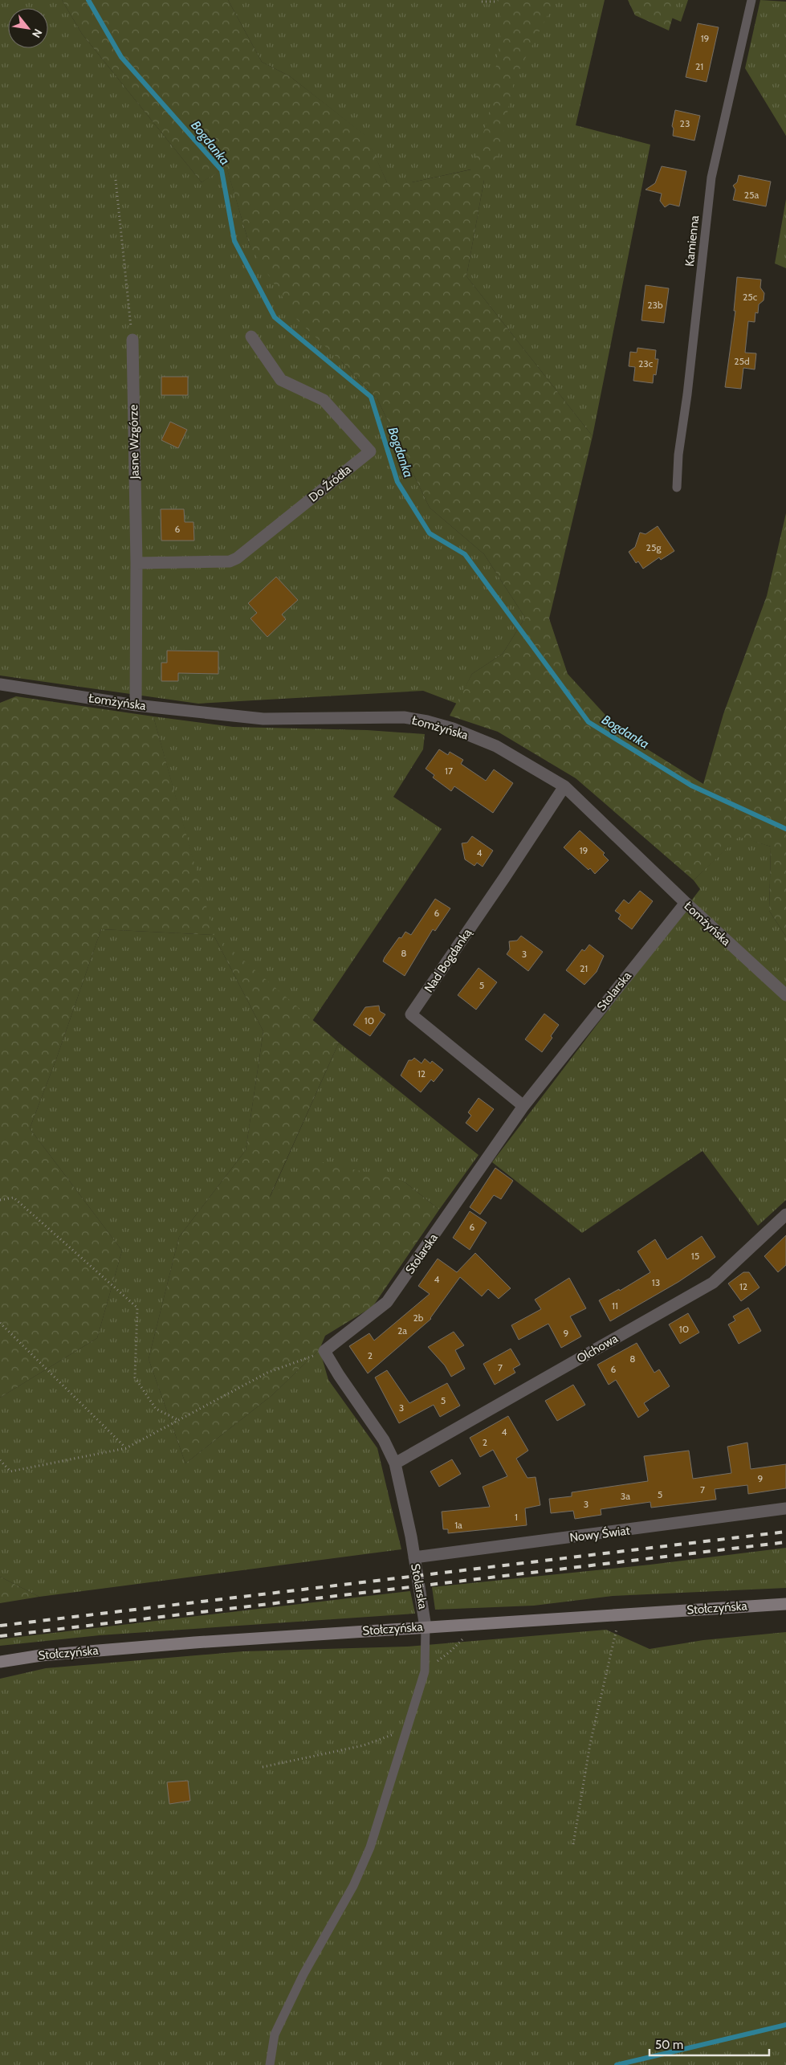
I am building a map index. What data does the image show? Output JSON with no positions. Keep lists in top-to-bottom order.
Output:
{
  "streets": {
    "street": [
      "Jasne Wzgórze",
      "Do Źródła",
      "Łomżyńska",
      "Nad Bogdanką",
      "Stolarska",
      "Olchowa",
      "Nowy Świat",
      "Stołczyńska"
    ],
    "lane": ["Kamienna"]
  },
  "crossings": [
    ["Jasne Wzgórze", "Do Źródła"],
    ["Jasne Wzgórze", "Łomżyńska"],
    ["Łomżyńska", "Nad Bogdanką"],
    ["Łomżyńska", "Stolarska"],
    ["Nad Bogdanką", "Stolarska"],
    ["Stolarska", "Olchowa"],
    ["Stolarska", "Nowy Świat"],
    ["Stolarska", "Stołczyńska"]
  ],
  "water": ["Bogdanka"],
  "house_numbers": [
    "19",
    "21",
    "23",
    "25a",
    "25c",
    "23b",
    "25d",
    "23c",
    "6",
    "25g",
    "17",
    "19",
    "4",
    "6",
    "8",
    "3",
    "21",
    "5",
    "10",
    "12",
    "6",
    "15",
    "4",
    "13",
    "12",
    "11",
    "2b",
    "10",
    "2a",
    "9",
    "2",
    "8",
    "7",
    "6",
    "5",
    "3",
    "4",
    "2",
    "9",
    "7",
    "5",
    "3a",
    "3",
    "1",
    "1a"
  ],
  "scale_bar": "50 m",
  "north": "bottom right"
}
